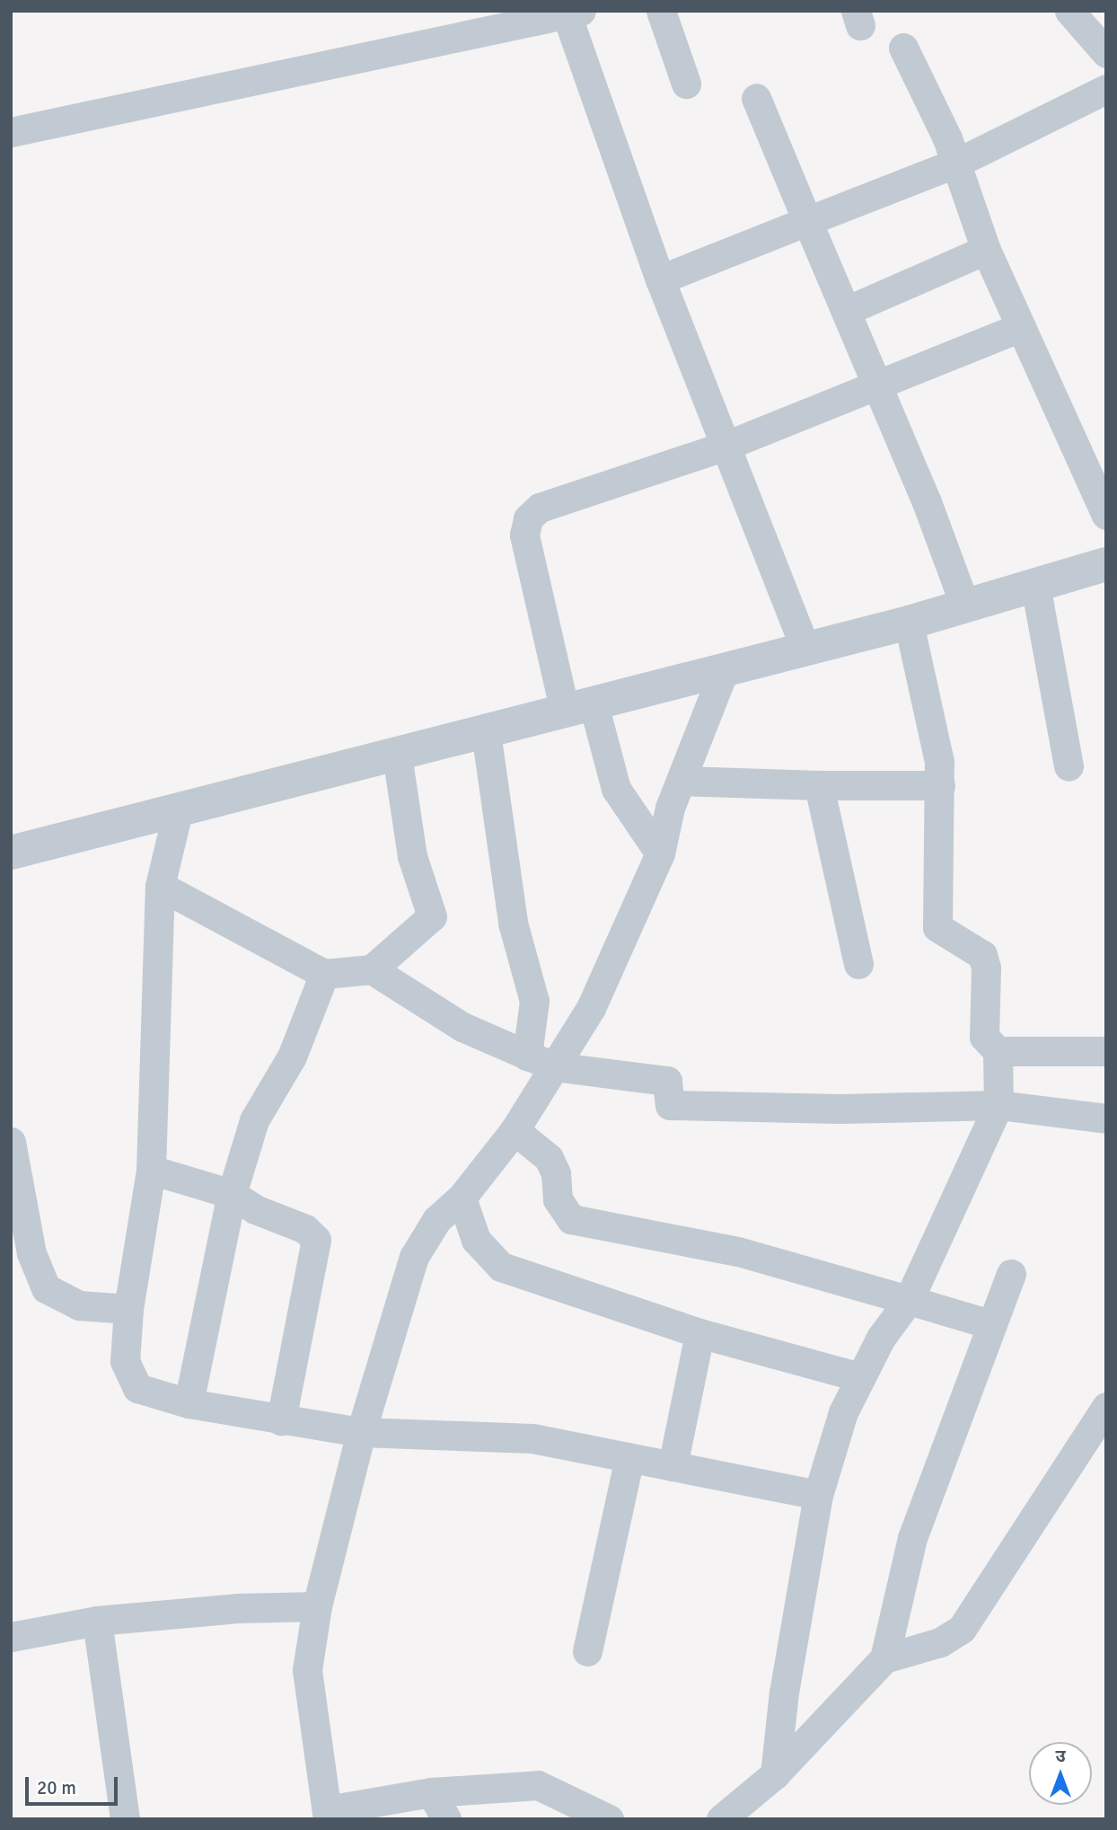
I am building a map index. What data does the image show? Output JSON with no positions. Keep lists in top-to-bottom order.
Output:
{
  "scale_bar": "20 m",
  "north": "top"
}
